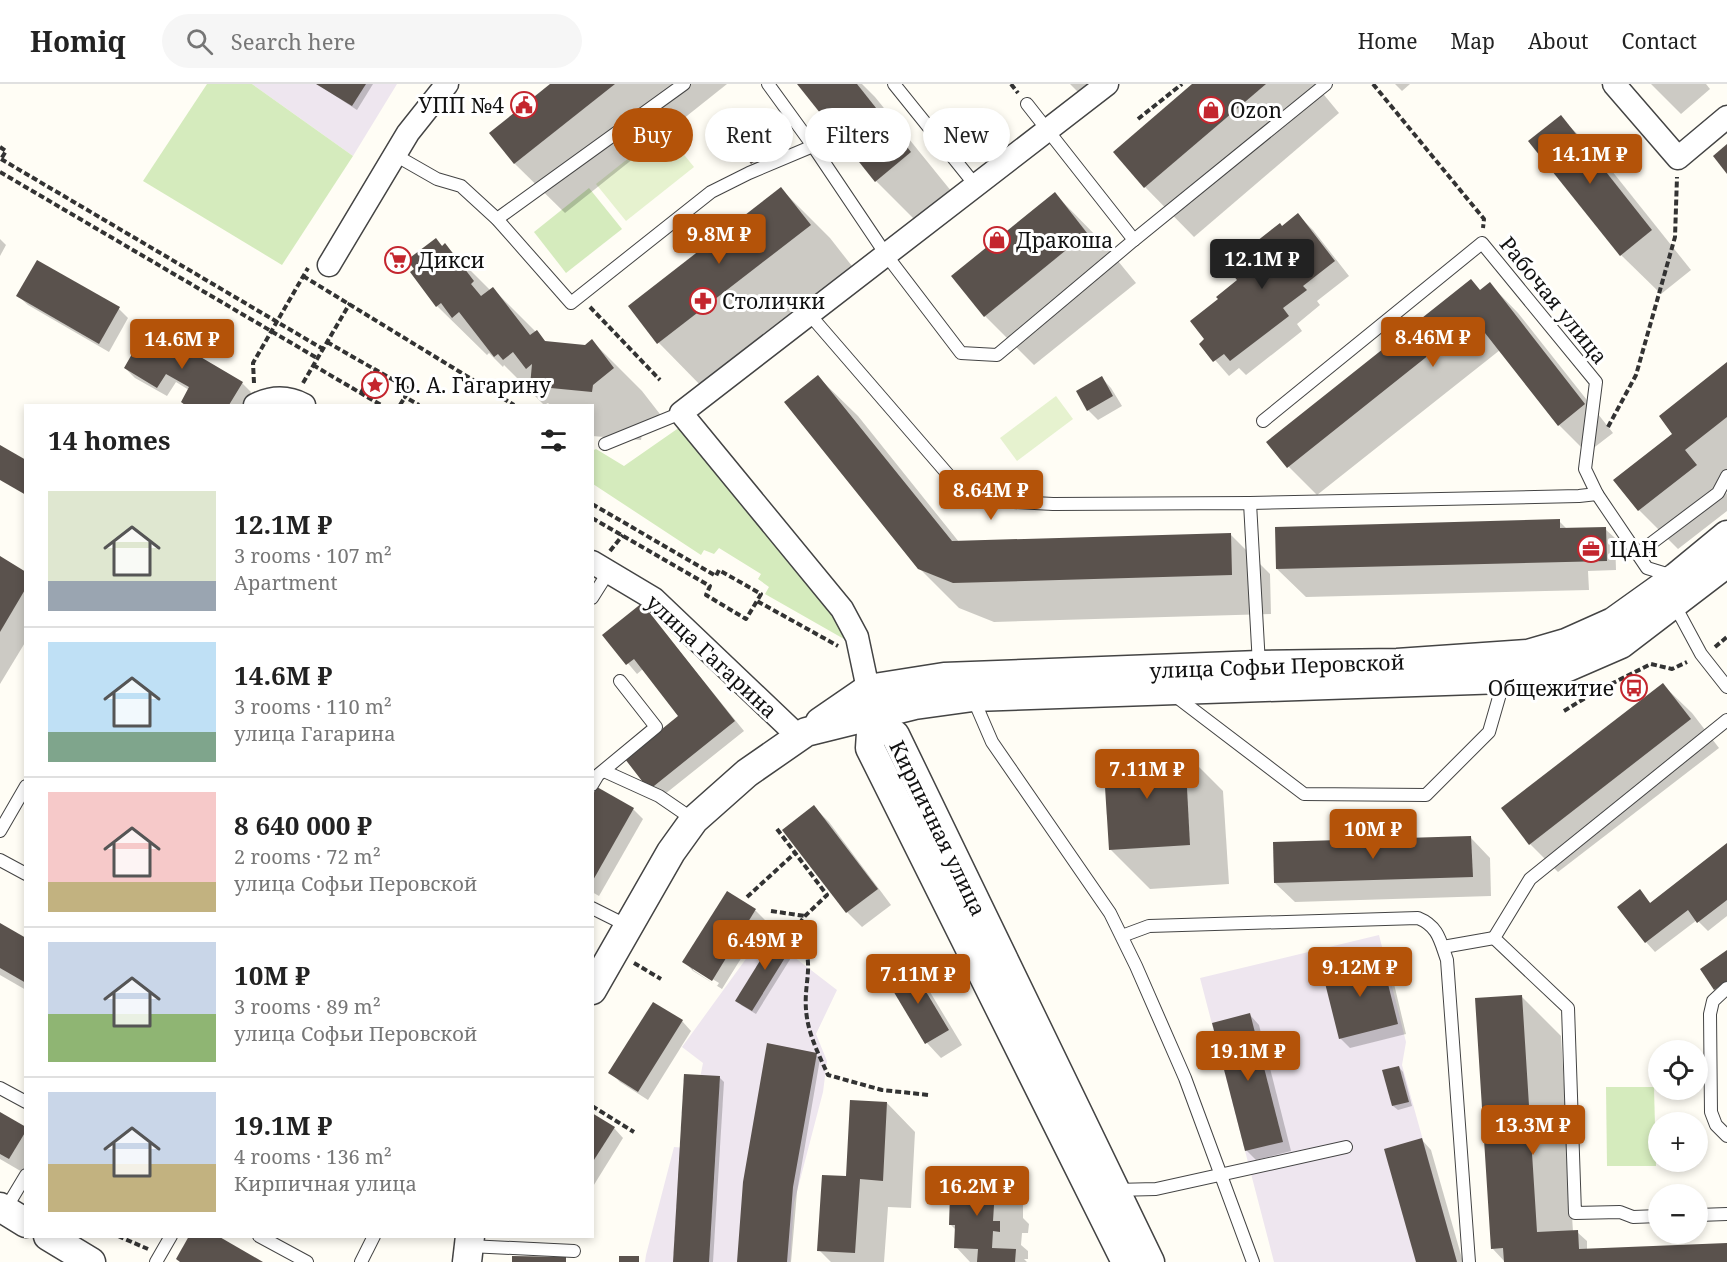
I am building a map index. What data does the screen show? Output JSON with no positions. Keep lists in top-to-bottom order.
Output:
{
  "streets": {
    "street": ["улица Гагарина", "улица Софьи Перовской", "Кирпичная улица"],
    "lane": ["Рабочая улица"]
  },
  "crossings": [
    ["улица Гагарина", "улица Софьи Перовской"],
    ["улица Софьи Перовской", "Кирпичная улица"]
  ],
  "places": {
    "public building": ["УПП №4"],
    "shop": ["Ozon", "Дракоша"],
    "supermarket": ["Дикси"],
    "pharmacy": ["Столички"],
    "place": ["Ю. А. Гагарину"],
    "office": ["ЦАН"],
    "bus stop": ["Общежитие"]
  },
  "page": {
    "header": "Homiq",
    "search": "Search here",
    "nav": [
      "Home",
      "Map",
      "About",
      "Contact"
    ],
    "chip": [
      "Buy",
      "Rent",
      "Filters",
      "New"
    ],
    "price": [
      "14.1M ₽",
      "9.8M ₽",
      "12.1M ₽",
      "8.46M ₽",
      "14.6M ₽",
      "8.64M ₽",
      "7.11M ₽",
      "10M ₽",
      "6.49M ₽",
      "9.12M ₽",
      "7.11M ₽",
      "19.1M ₽",
      "13.3M ₽",
      "16.2M ₽"
    ],
    "heading": "14 homes",
    "list": [
      {
        "name": "12.1M ₽",
        "note": "3 rooms · 107 m² · Apartment"
      },
      {
        "name": "14.6M ₽",
        "note": "3 rooms · 110 m² · улица Гагарина"
      },
      {
        "name": "8 640 000 ₽",
        "note": "2 rooms · 72 m² · улица Софьи Перовской"
      },
      {
        "name": "10M ₽",
        "note": "3 rooms · 89 m² · улица Софьи Перовской"
      },
      {
        "name": "19.1M ₽",
        "note": "4 rooms · 136 m² · Кирпичная улица"
      }
    ],
    "map_buttons": ["+", "−"]
  }
}
